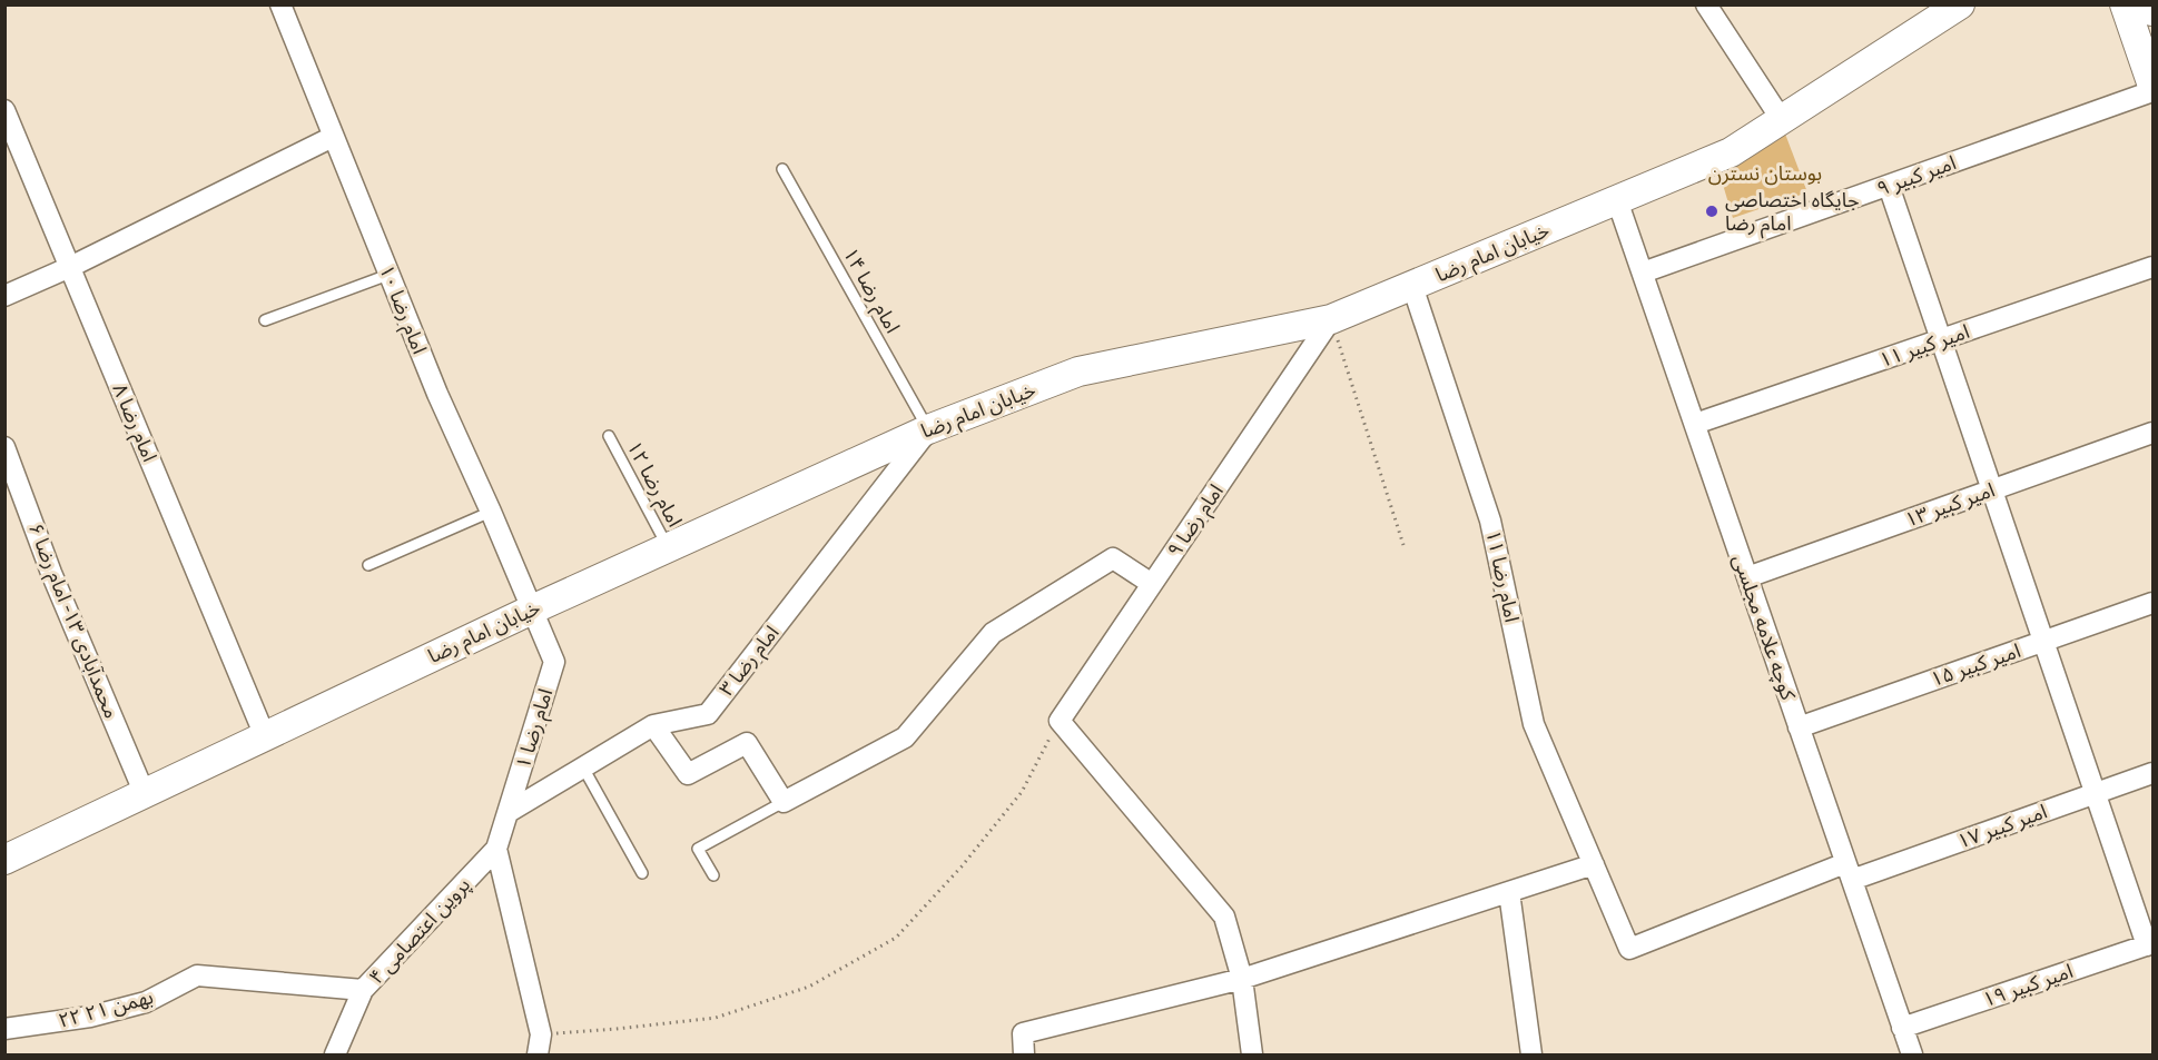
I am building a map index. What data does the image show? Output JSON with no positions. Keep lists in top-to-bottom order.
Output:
{
  "streets": {
    "street": [
      "امیر کبیر ۹",
      "خیابان امام رضا",
      "امام رضا ۱۰",
      "امیر کبیر ۱۱",
      "امام رضا ۸",
      "امیر کبیر ۱۳",
      "امام رضا ۹",
      "امام رضا ۱۱",
      "محمدآبادی ۱۳- امام رضا ۶",
      "کوچه علامه مجلسی",
      "امام رضا ۳",
      "امیر کبیر ۱۵",
      "امام رضا ۱",
      "امیر کبیر ۱۷",
      "پروین اعتصامی ۴",
      "امیر کبیر ۱۹",
      "۲۲ بهمن ۲۱"
    ],
    "lane": ["امام رضا ۱۴", "امام رضا ۱۲"]
  },
  "crossings": [
    ["امیر کبیر ۹", "کوچه علامه مجلسی"],
    ["خیابان امام رضا", "امام رضا ۱۴"],
    ["خیابان امام رضا", "امام رضا ۱۰"],
    ["خیابان امام رضا", "امام رضا ۸"],
    ["خیابان امام رضا", "امام رضا ۱۲"],
    ["خیابان امام رضا", "امام رضا ۹"],
    ["خیابان امام رضا", "امام رضا ۱۱"],
    ["خیابان امام رضا", "محمدآبادی ۱۳- امام رضا ۶"],
    ["خیابان امام رضا", "کوچه علامه مجلسی"],
    ["خیابان امام رضا", "امام رضا ۳"],
    ["خیابان امام رضا", "امام رضا ۱"],
    ["امام رضا ۱۴", "امام رضا ۳"],
    ["امام رضا ۱۰", "امام رضا ۱"],
    ["امیر کبیر ۱۱", "کوچه علامه مجلسی"],
    ["امیر کبیر ۱۳", "کوچه علامه مجلسی"],
    ["امام رضا ۱۱", "کوچه علامه مجلسی"],
    ["امام رضا ۱۱", "امیر کبیر ۱۷"],
    ["کوچه علامه مجلسی", "امیر کبیر ۱۵"],
    ["کوچه علامه مجلسی", "امیر کبیر ۱۷"],
    ["کوچه علامه مجلسی", "امیر کبیر ۱۹"],
    ["امام رضا ۳", "امام رضا ۱"],
    ["امام رضا ۱", "پروین اعتصامی ۴"],
    ["پروین اعتصامی ۴", "۲۲ بهمن ۲۱"]
  ],
  "parks": ["بوستان نسترن"],
  "places": ["جایگاه اختصاصی امام رضا"]
}
